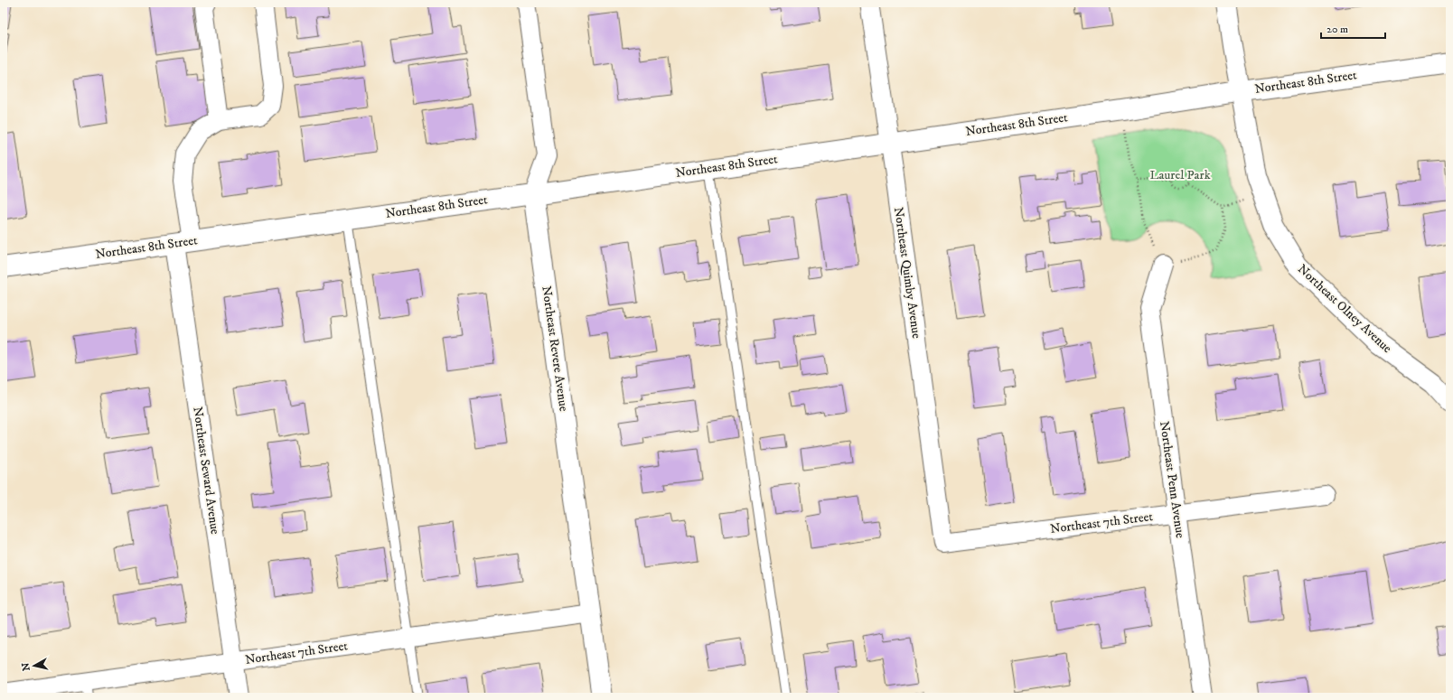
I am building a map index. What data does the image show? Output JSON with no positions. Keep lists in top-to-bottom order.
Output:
{
  "streets": {
    "main road": ["Northeast 8th Street", "Northeast Olney Avenue", "Northeast Revere Avenue"],
    "street": [
      "Northeast Quimby Avenue",
      "Northeast Seward Avenue",
      "Northeast Penn Avenue",
      "Northeast 7th Street"
    ]
  },
  "crossings": [
    ["Northeast 8th Street", "Northeast Quimby Avenue"],
    ["Northeast 8th Street", "Northeast Olney Avenue"],
    ["Northeast 8th Street", "Northeast Revere Avenue"],
    ["Northeast 8th Street", "Northeast Seward Avenue"],
    ["Northeast Quimby Avenue", "Northeast 7th Street"],
    ["Northeast Revere Avenue", "Northeast 7th Street"],
    ["Northeast Seward Avenue", "Northeast 7th Street"],
    ["Northeast Penn Avenue", "Northeast 7th Street"]
  ],
  "parks": ["Laurel Park"],
  "scale_bar": "20 m",
  "north": "left"
}
